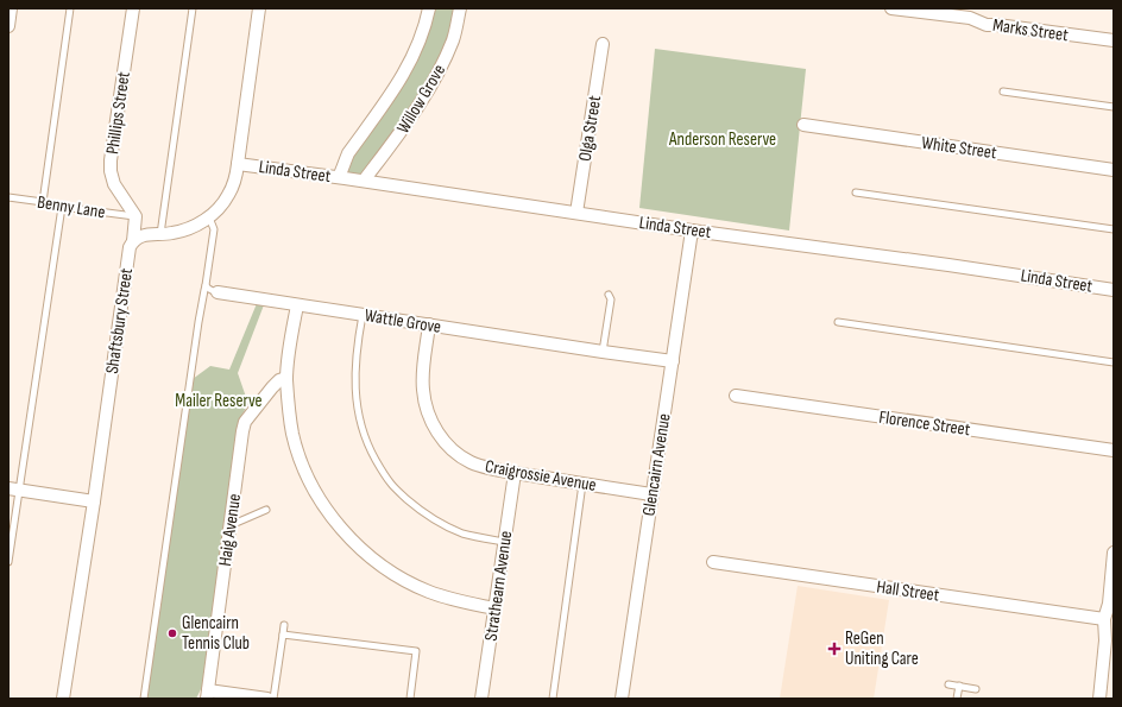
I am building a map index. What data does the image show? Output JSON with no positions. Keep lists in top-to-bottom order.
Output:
{
  "streets": {
    "street": [
      "Marks Street",
      "Willow Grove",
      "Phillips Street",
      "Olga Street",
      "White Street",
      "Linda Street",
      "Shaftsbury Street",
      "Wattle Grove",
      "Florence Street",
      "Glencairn Avenue",
      "Craigrossie Avenue",
      "Haig Avenue",
      "Strathearn Avenue",
      "Hall Street"
    ],
    "lane": ["Benny Lane"]
  },
  "crossings": [
    ["Willow Grove", "Linda Street"],
    ["Phillips Street", "Benny Lane"],
    ["Olga Street", "Linda Street"],
    ["Linda Street", "Glencairn Avenue"],
    ["Wattle Grove", "Glencairn Avenue"],
    ["Wattle Grove", "Craigrossie Avenue"],
    ["Glencairn Avenue", "Craigrossie Avenue"],
    ["Craigrossie Avenue", "Strathearn Avenue"]
  ],
  "parks": ["Anderson Reserve", "Mailer Reserve"],
  "places": {
    "other": ["Glencairn Tennis Club"],
    "health": ["ReGen Uniting Care"]
  }
}
